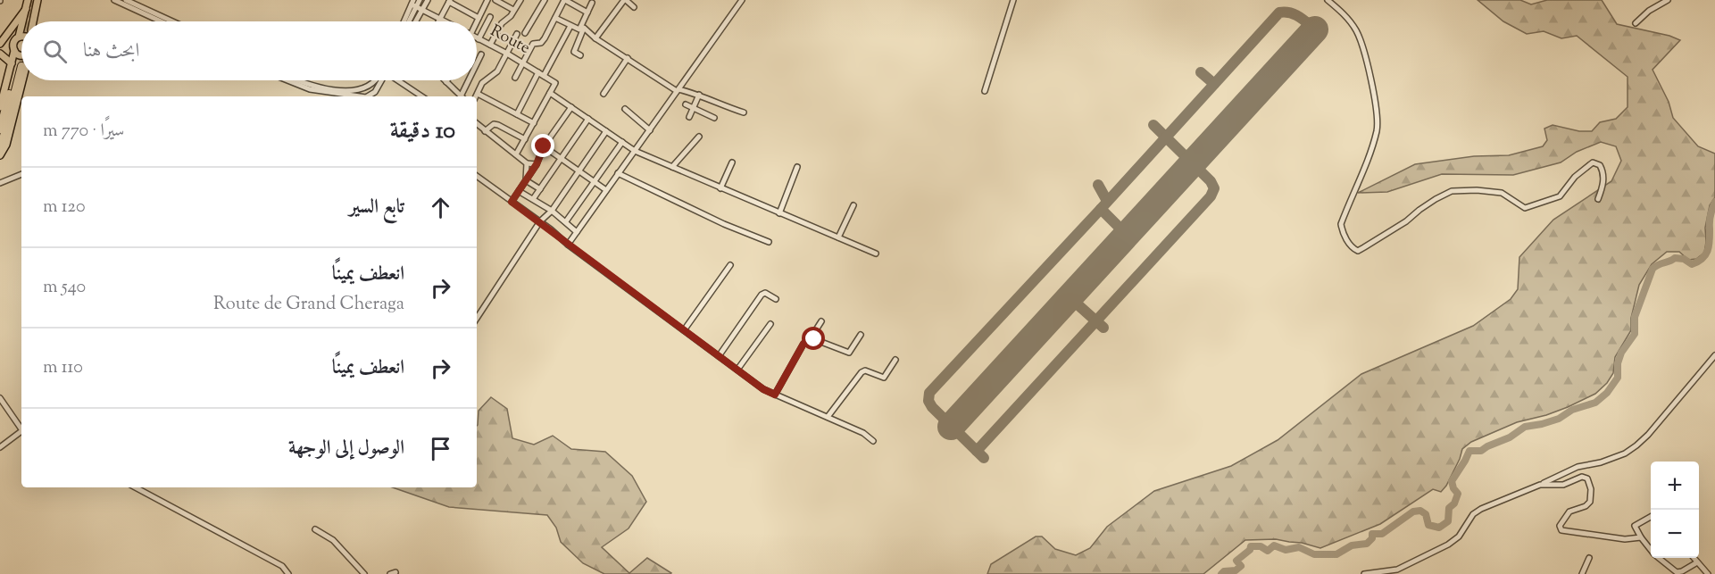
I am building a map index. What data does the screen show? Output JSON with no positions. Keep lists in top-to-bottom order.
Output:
{
  "streets": {
    "street": ["Route"]
  },
  "page": {
    "search": "ابحث هنا",
    "heading": ["10 دقيقة", "سيرًا · 770 m"],
    "list": [
      ["تابع السير", "120 m"],
      ["انعطف يمينًا", "Route de Grand Cheraga", "540 m"],
      ["انعطف يمينًا", "110 m"],
      "الوصول إلى الوجهة"
    ],
    "map_buttons": ["+", "−"]
  }
}
